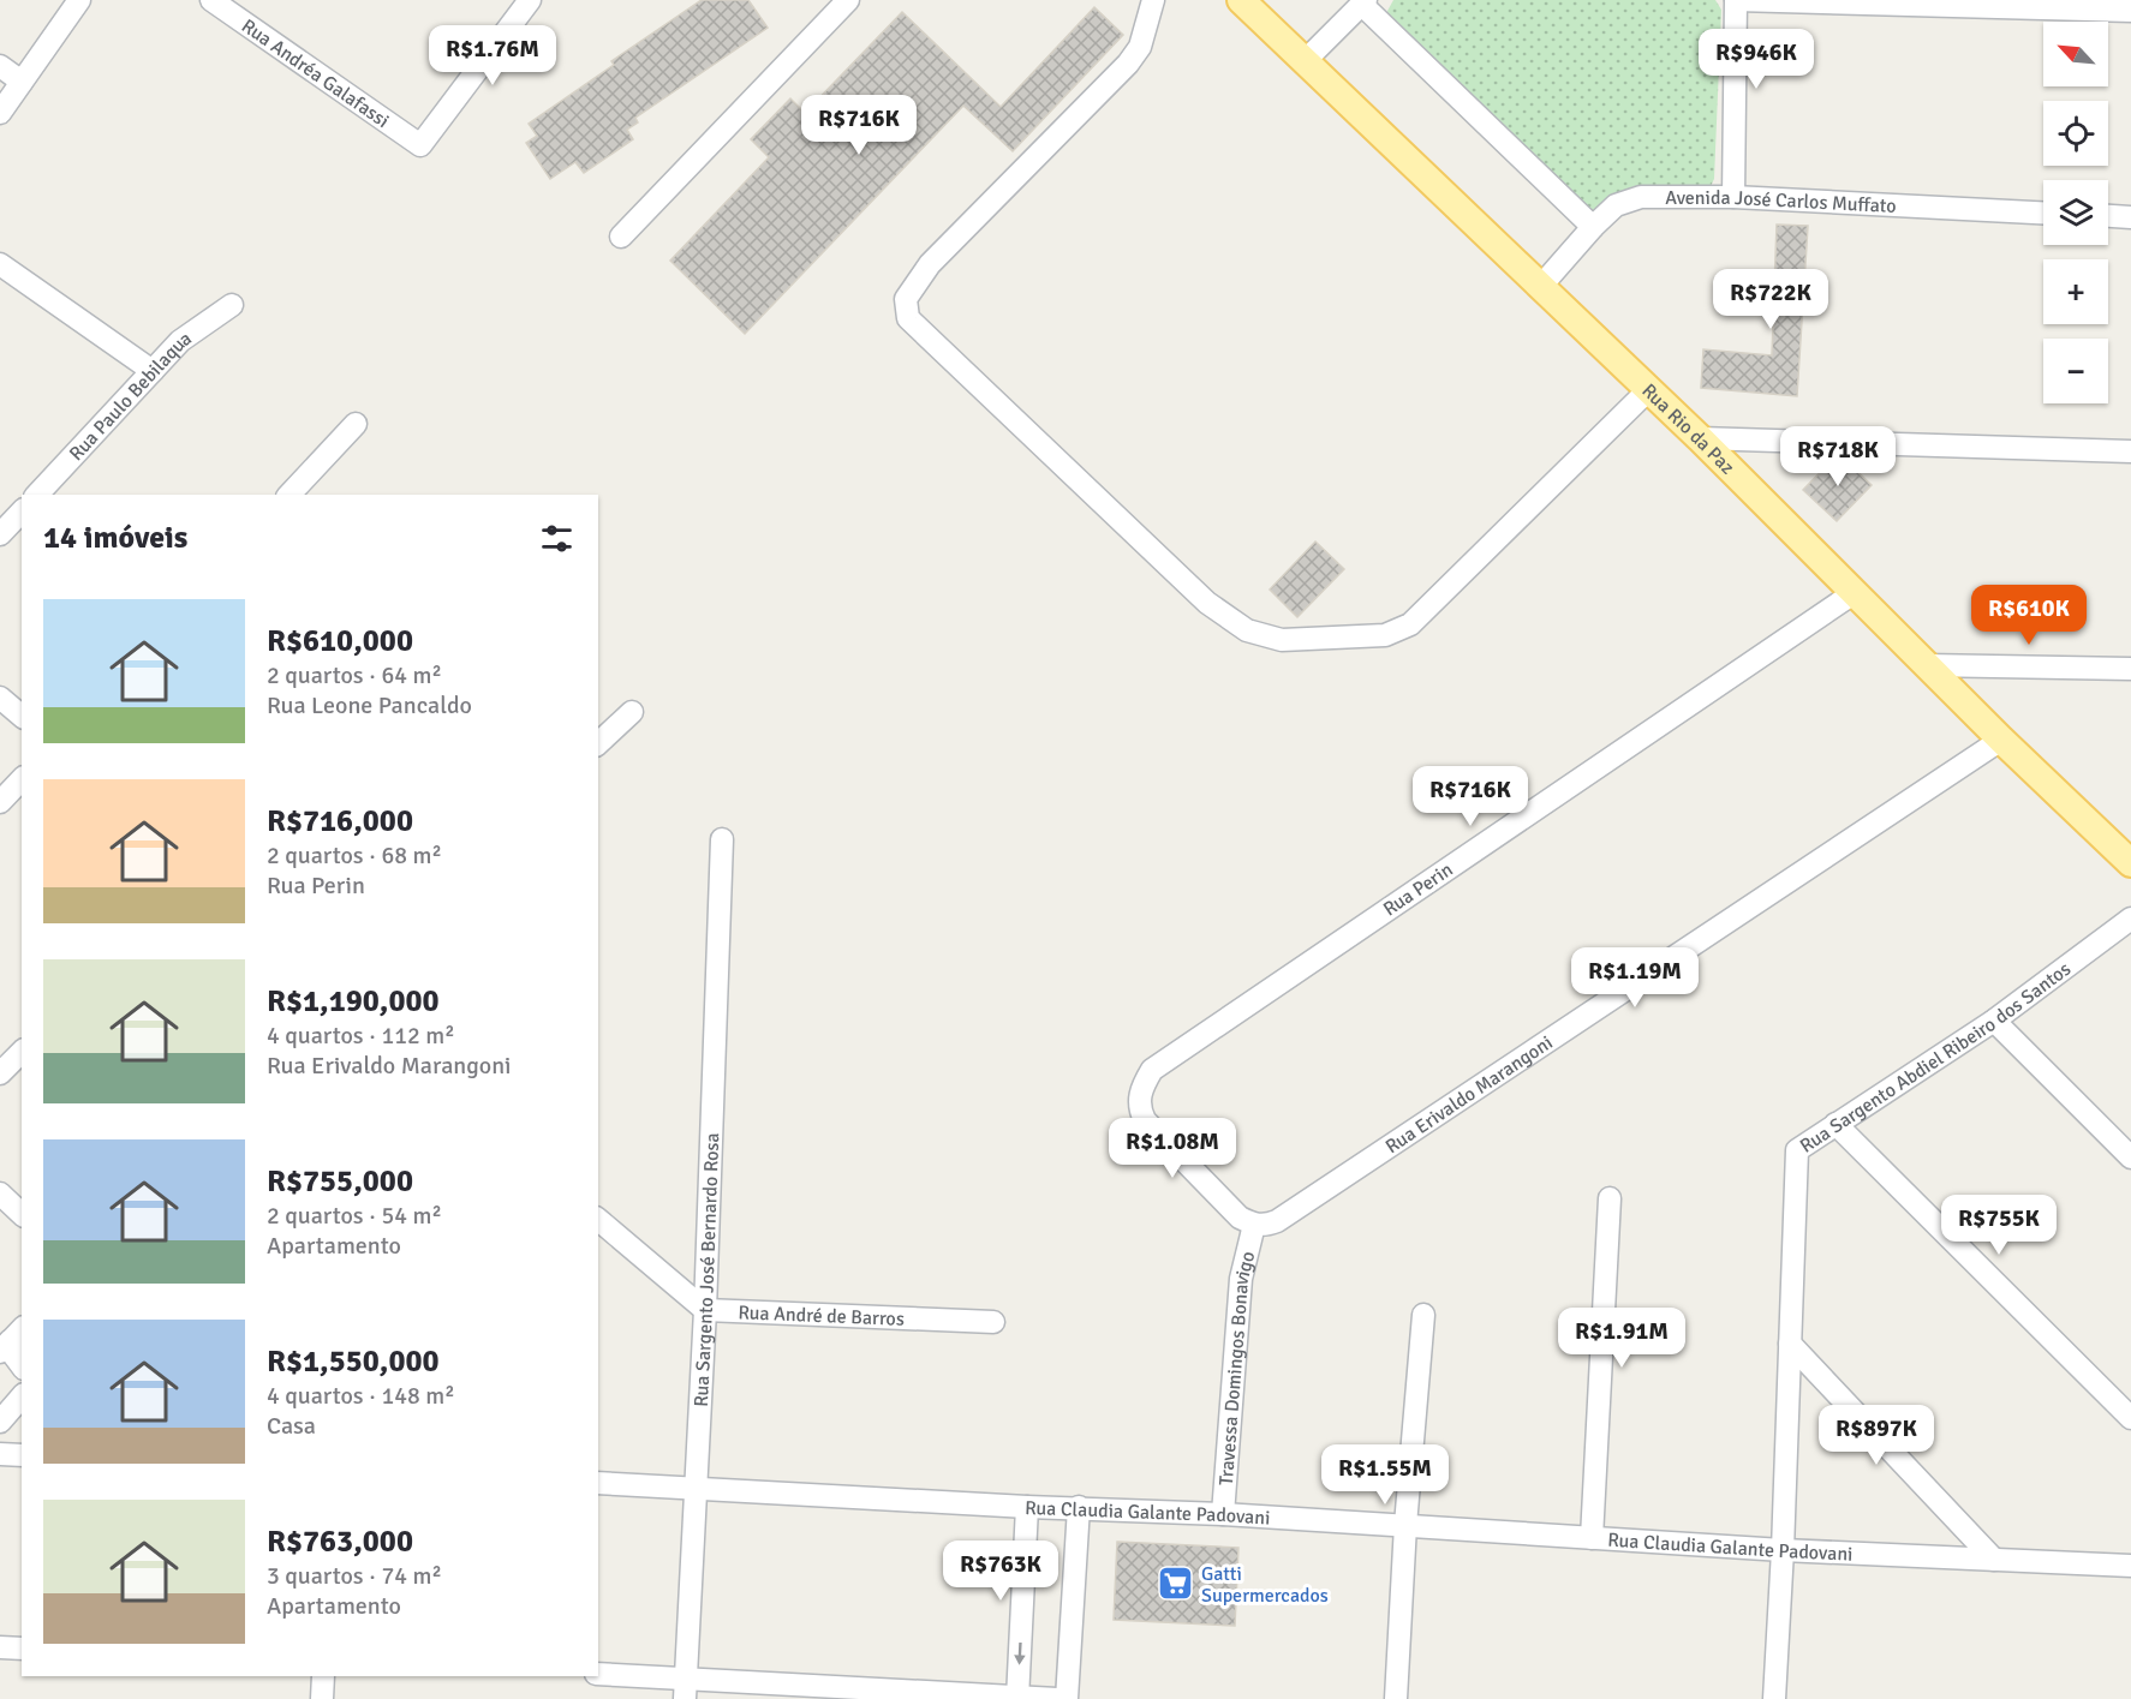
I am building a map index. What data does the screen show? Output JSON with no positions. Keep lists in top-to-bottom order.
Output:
{
  "streets": {
    "main road": ["Rua Rio da Paz"],
    "street": [
      "Rua Andréa Galafassi",
      "Avenida José Carlos Muffato",
      "Rua Paulo Bebilaqua",
      "Rua Perin",
      "Rua Sargento Abdiel Ribeiro dos Santos",
      "Rua Erivaldo Marangoni",
      "Rua Sargento José Bernardo Rosa",
      "Rua André de Barros",
      "Travessa Domingos Bonavigo",
      "Rua Claudia Galante Padovani"
    ]
  },
  "crossings": [
    ["Avenida José Carlos Muffato", "Rua Rio da Paz"],
    ["Rua Rio da Paz", "Rua Perin"],
    ["Rua Rio da Paz", "Rua Erivaldo Marangoni"],
    ["Rua Perin", "Rua Erivaldo Marangoni"],
    ["Rua Perin", "Travessa Domingos Bonavigo"],
    ["Rua Sargento Abdiel Ribeiro dos Santos", "Rua Claudia Galante Padovani"],
    ["Rua Erivaldo Marangoni", "Travessa Domingos Bonavigo"],
    ["Rua Sargento José Bernardo Rosa", "Rua André de Barros"],
    ["Rua Sargento José Bernardo Rosa", "Rua Claudia Galante Padovani"],
    ["Travessa Domingos Bonavigo", "Rua Claudia Galante Padovani"]
  ],
  "places": {
    "supermarket": ["Gatti Supermercados"]
  },
  "north": "top left",
  "page": {
    "map_buttons": ["+", "−"],
    "price": [
      "R$1.76M",
      "R$946K",
      "R$716K",
      "R$722K",
      "R$718K",
      "R$610K",
      "R$716K",
      "R$1.19M",
      "R$1.08M",
      "R$755K",
      "R$1.91M",
      "R$897K",
      "R$1.55M",
      "R$763K"
    ],
    "heading": "14 imóveis",
    "list": [
      {
        "name": "R$610,000",
        "note": "2 quartos · 64 m² · Rua Leone Pancaldo"
      },
      {
        "name": "R$716,000",
        "note": "2 quartos · 68 m² · Rua Perin"
      },
      {
        "name": "R$1,190,000",
        "note": "4 quartos · 112 m² · Rua Erivaldo Marangoni"
      },
      {
        "name": "R$755,000",
        "note": "2 quartos · 54 m² · Apartamento"
      },
      {
        "name": "R$1,550,000",
        "note": "4 quartos · 148 m² · Casa"
      },
      {
        "name": "R$763,000",
        "note": "3 quartos · 74 m² · Apartamento"
      }
    ]
  }
}
